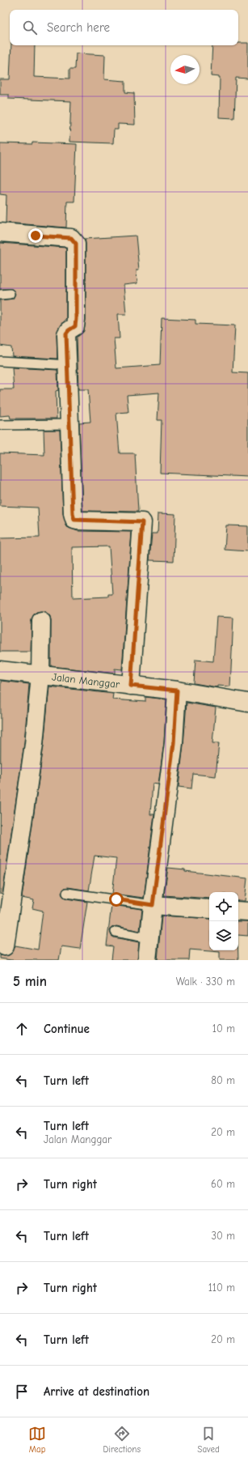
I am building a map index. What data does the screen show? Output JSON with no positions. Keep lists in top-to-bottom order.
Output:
{
  "streets": {
    "street": ["Jalan Manggar"]
  },
  "north": "left",
  "page": {
    "search": "Search here",
    "heading": ["5 min", "Walk · 330 m"],
    "list": [
      ["Continue", "10 m"],
      ["Turn left", "80 m"],
      ["Turn left", "Jalan Manggar", "20 m"],
      ["Turn right", "60 m"],
      ["Turn left", "30 m"],
      ["Turn right", "110 m"],
      ["Turn left", "20 m"],
      "Arrive at destination"
    ],
    "nav": ["Map", "Directions", "Saved"]
  }
}
